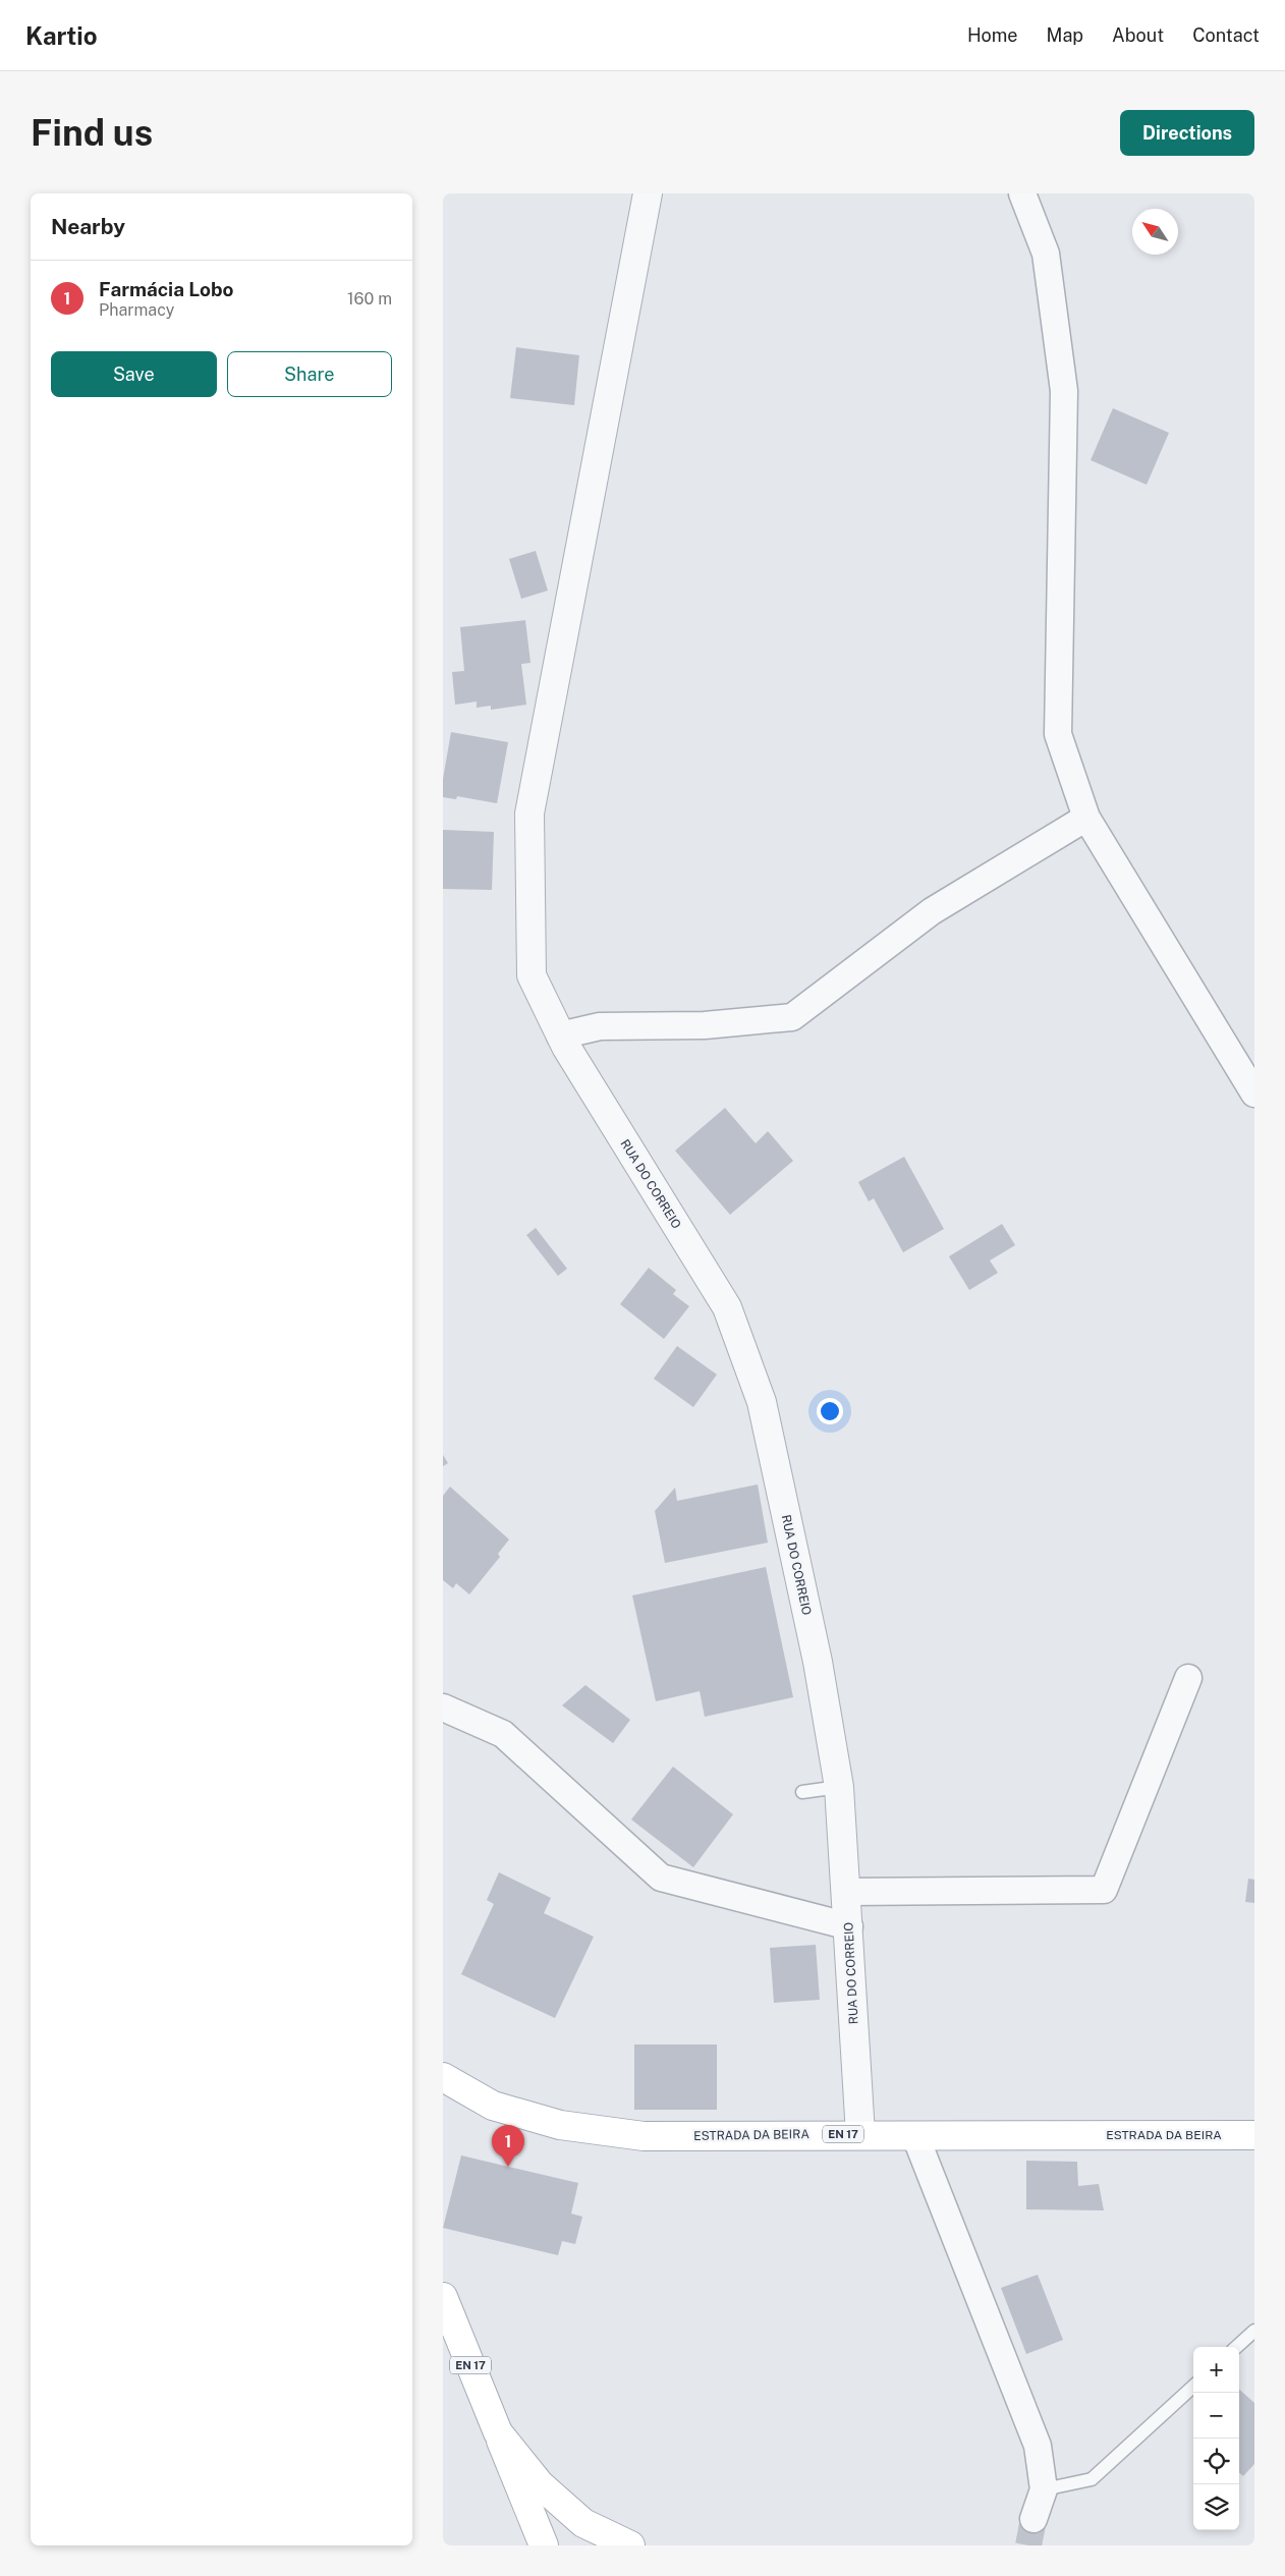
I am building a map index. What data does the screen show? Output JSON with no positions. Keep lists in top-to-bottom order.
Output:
{
  "streets": {
    "main road": ["EN 17", "ESTRADA DA BEIRA"],
    "street": ["RUA DO CORREIO"]
  },
  "crossings": [
    ["RUA DO CORREIO", "ESTRADA DA BEIRA"]
  ],
  "north": "top left",
  "page": {
    "header": "Kartio",
    "nav": [
      "Home",
      "Map",
      "About",
      "Contact"
    ],
    "buttons": [
      "Directions",
      ["Save", "Share"]
    ],
    "title": "Find us",
    "heading": "Nearby",
    "list": [
      {
        "mark": "1",
        "name": "Farmácia Lobo",
        "note": "Pharmacy",
        "value": "160 m"
      }
    ],
    "pins": "1",
    "map_buttons": ["+", "−"]
  }
}
